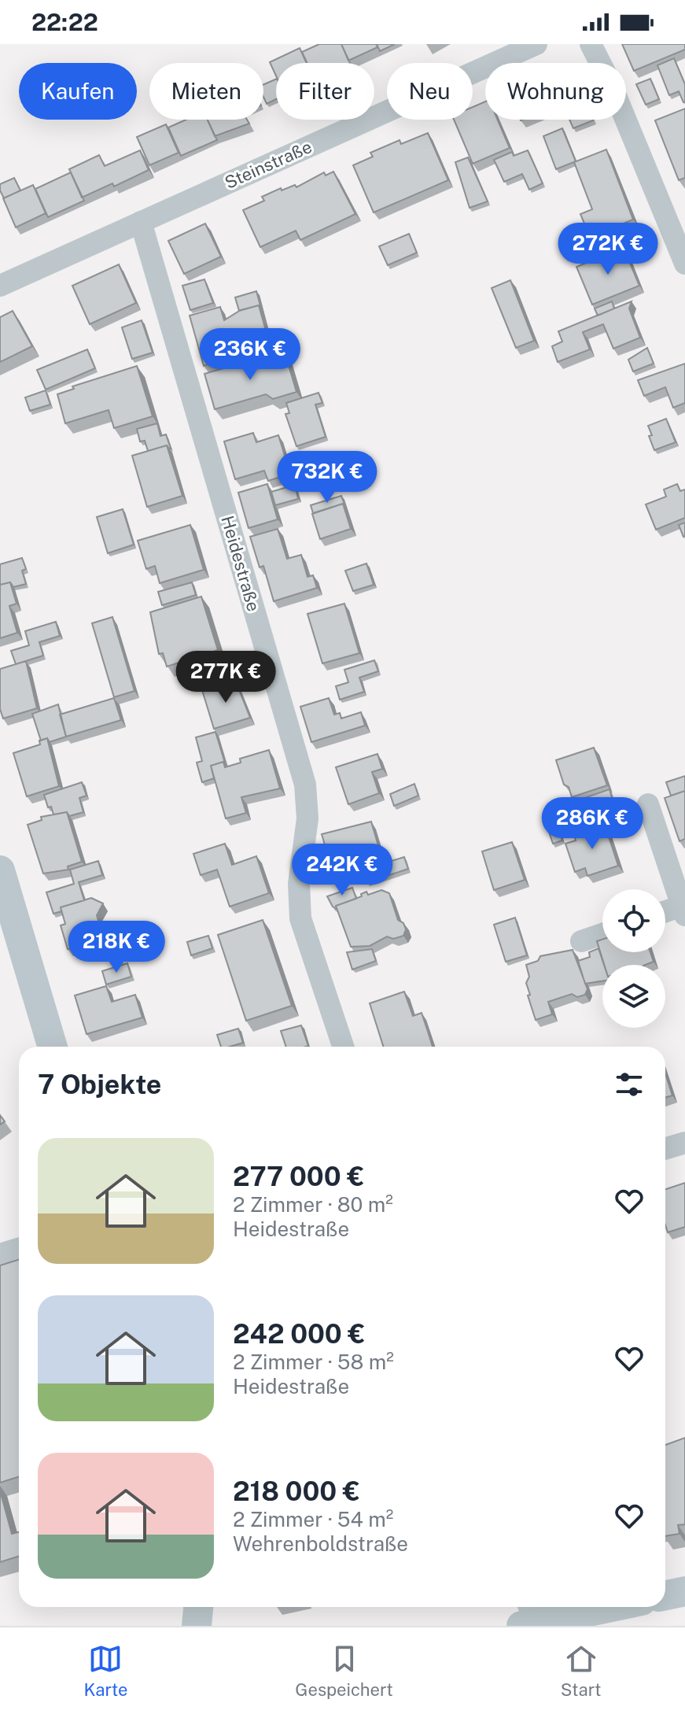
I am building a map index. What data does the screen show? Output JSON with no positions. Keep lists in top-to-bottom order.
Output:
{
  "streets": {
    "street": ["Steinstraße", "Heidestraße"]
  },
  "crossings": [
    ["Steinstraße", "Heidestraße"]
  ],
  "page": {
    "status": "22:22",
    "chip": [
      "Kaufen",
      "Mieten",
      "Filter",
      "Neu",
      "Wohnung"
    ],
    "price": [
      "272K €",
      "236K €",
      "732K €",
      "277K €",
      "286K €",
      "242K €",
      "218K €"
    ],
    "heading": "7 Objekte",
    "list": [
      {
        "name": "277 000 €",
        "note": "2 Zimmer · 80 m² · Heidestraße"
      },
      {
        "name": "242 000 €",
        "note": "2 Zimmer · 58 m² · Heidestraße"
      },
      {
        "name": "218 000 €",
        "note": "2 Zimmer · 54 m² · Wehrenboldstraße"
      }
    ],
    "tabs": ["Karte", "Gespeichert", "Start"]
  }
}
